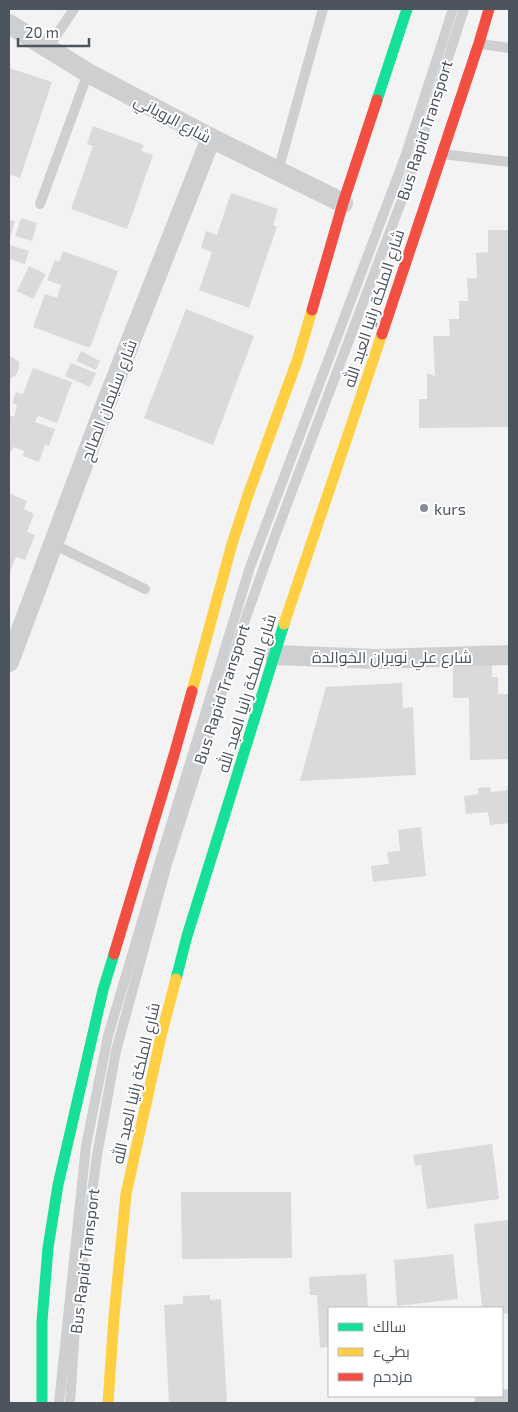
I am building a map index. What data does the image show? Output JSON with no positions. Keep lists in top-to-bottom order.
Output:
{
  "streets": {
    "main road": ["شارع الملكة رانيا العبد الله"],
    "street": ["شارع الروياني", "شارع سليمان الصالح", "شارع علي نويران الخوالدة"],
    "lane": ["Bus Rapid Transport"]
  },
  "crossings": [
    ["شارع الروياني", "شارع سليمان الصالح"],
    ["شارع الملكة رانيا العبد الله", "شارع علي نويران الخوالدة"]
  ],
  "places": ["kurs"],
  "legend": ["سالك", "بطيء", "مزدحم"],
  "scale_bar": "20 m"
}
